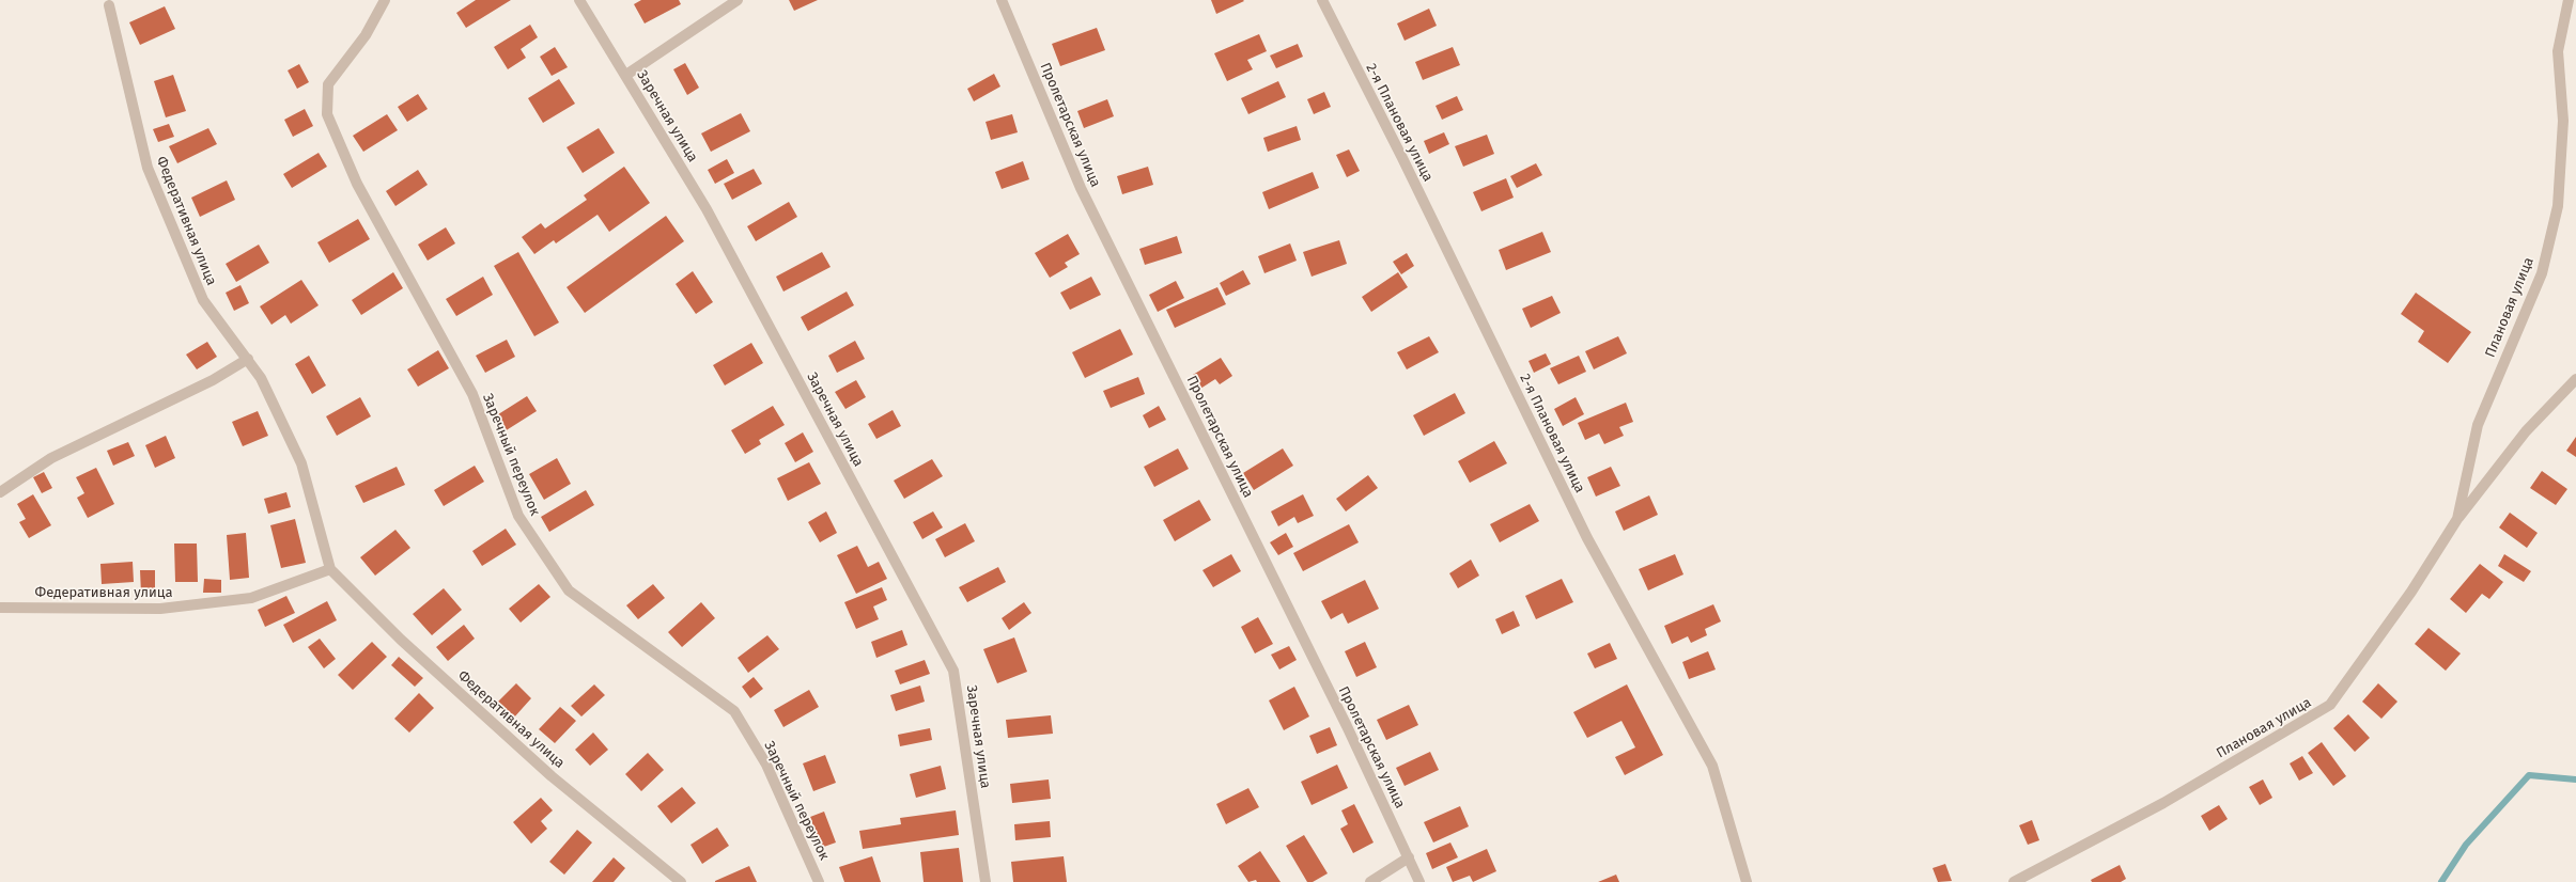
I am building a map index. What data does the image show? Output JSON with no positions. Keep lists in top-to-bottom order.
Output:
{
  "streets": {
    "street": [
      "Заречная улица",
      "2-я Плановая улица",
      "Пролетарская улица",
      "Федеративная улица",
      "Плановая улица",
      "Заречный переулок"
    ]
  }
}
